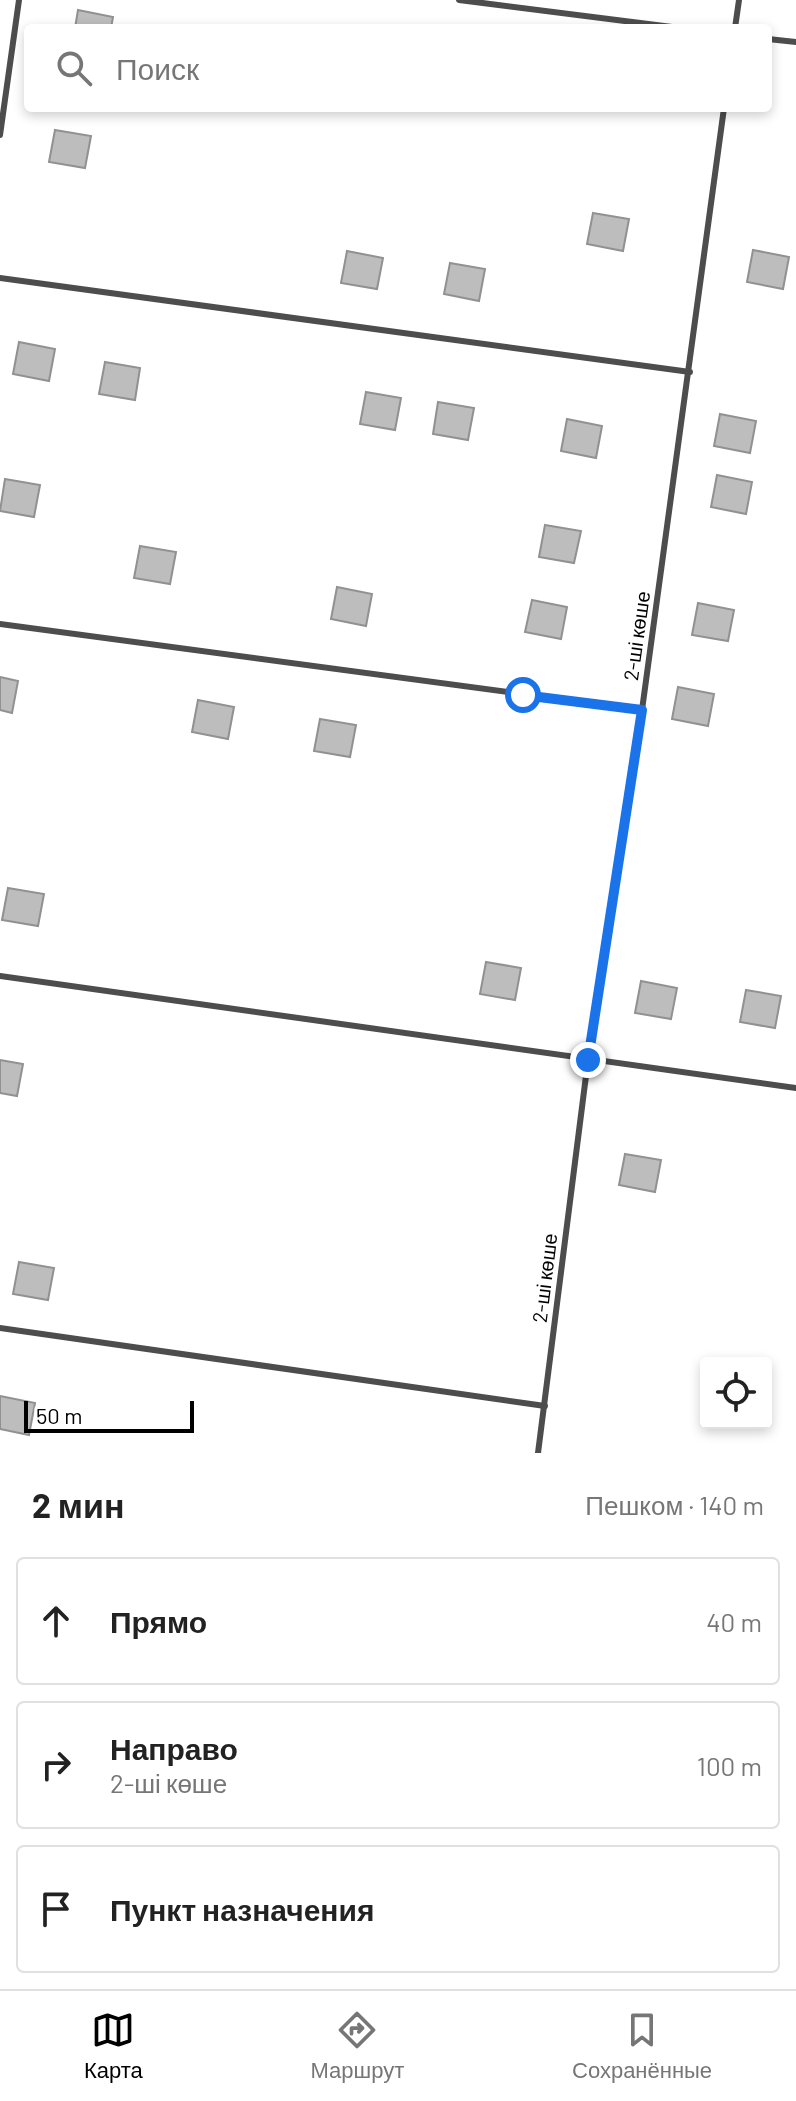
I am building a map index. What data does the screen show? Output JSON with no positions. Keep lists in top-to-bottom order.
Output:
{
  "streets": {
    "lane": ["2-ші көше"]
  },
  "scale_bar": "50 m",
  "page": {
    "search": "Поиск",
    "scale": "50 m",
    "heading": ["2 мин", "Пешком · 140 m"],
    "list": [
      ["Прямо", "40 m"],
      ["Направо", "2-ші көше", "100 m"],
      "Пункт назначения"
    ],
    "nav": ["Карта", "Маршрут", "Сохранённые"]
  }
}
